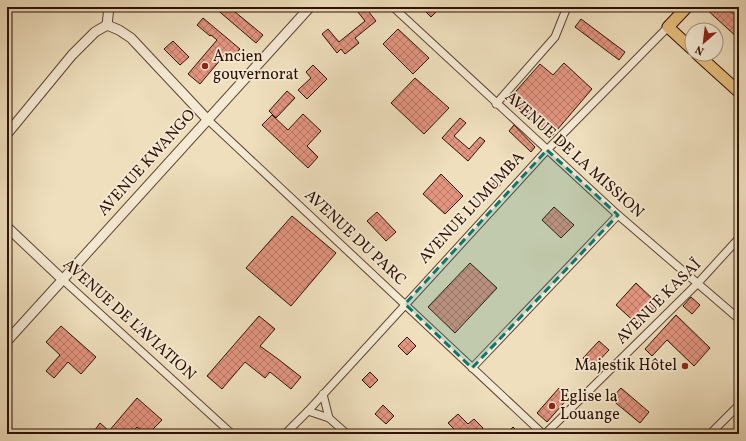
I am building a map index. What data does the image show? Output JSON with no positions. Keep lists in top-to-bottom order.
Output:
{
  "streets": {
    "main road": ["AVENUE LUMUMBA"],
    "street": [
      "AVENUE DE LA MISSION",
      "AVENUE KWANGO",
      "AVENUE DU PARC",
      "AVENUE KASAÏ",
      "AVENUE DE L'AVIATION"
    ]
  },
  "crossings": [
    ["AVENUE DE LA MISSION", "AVENUE LUMUMBA"],
    ["AVENUE DE LA MISSION", "AVENUE KASAÏ"],
    ["AVENUE KWANGO", "AVENUE DU PARC"],
    ["AVENUE KWANGO", "AVENUE DE L'AVIATION"],
    ["AVENUE LUMUMBA", "AVENUE DU PARC"],
    ["AVENUE DU PARC", "AVENUE KASAÏ"]
  ],
  "places": ["Ancien gouvernorat", "Majestik Hôtel", "Eglise la Louange"],
  "north": "bottom left"
}
